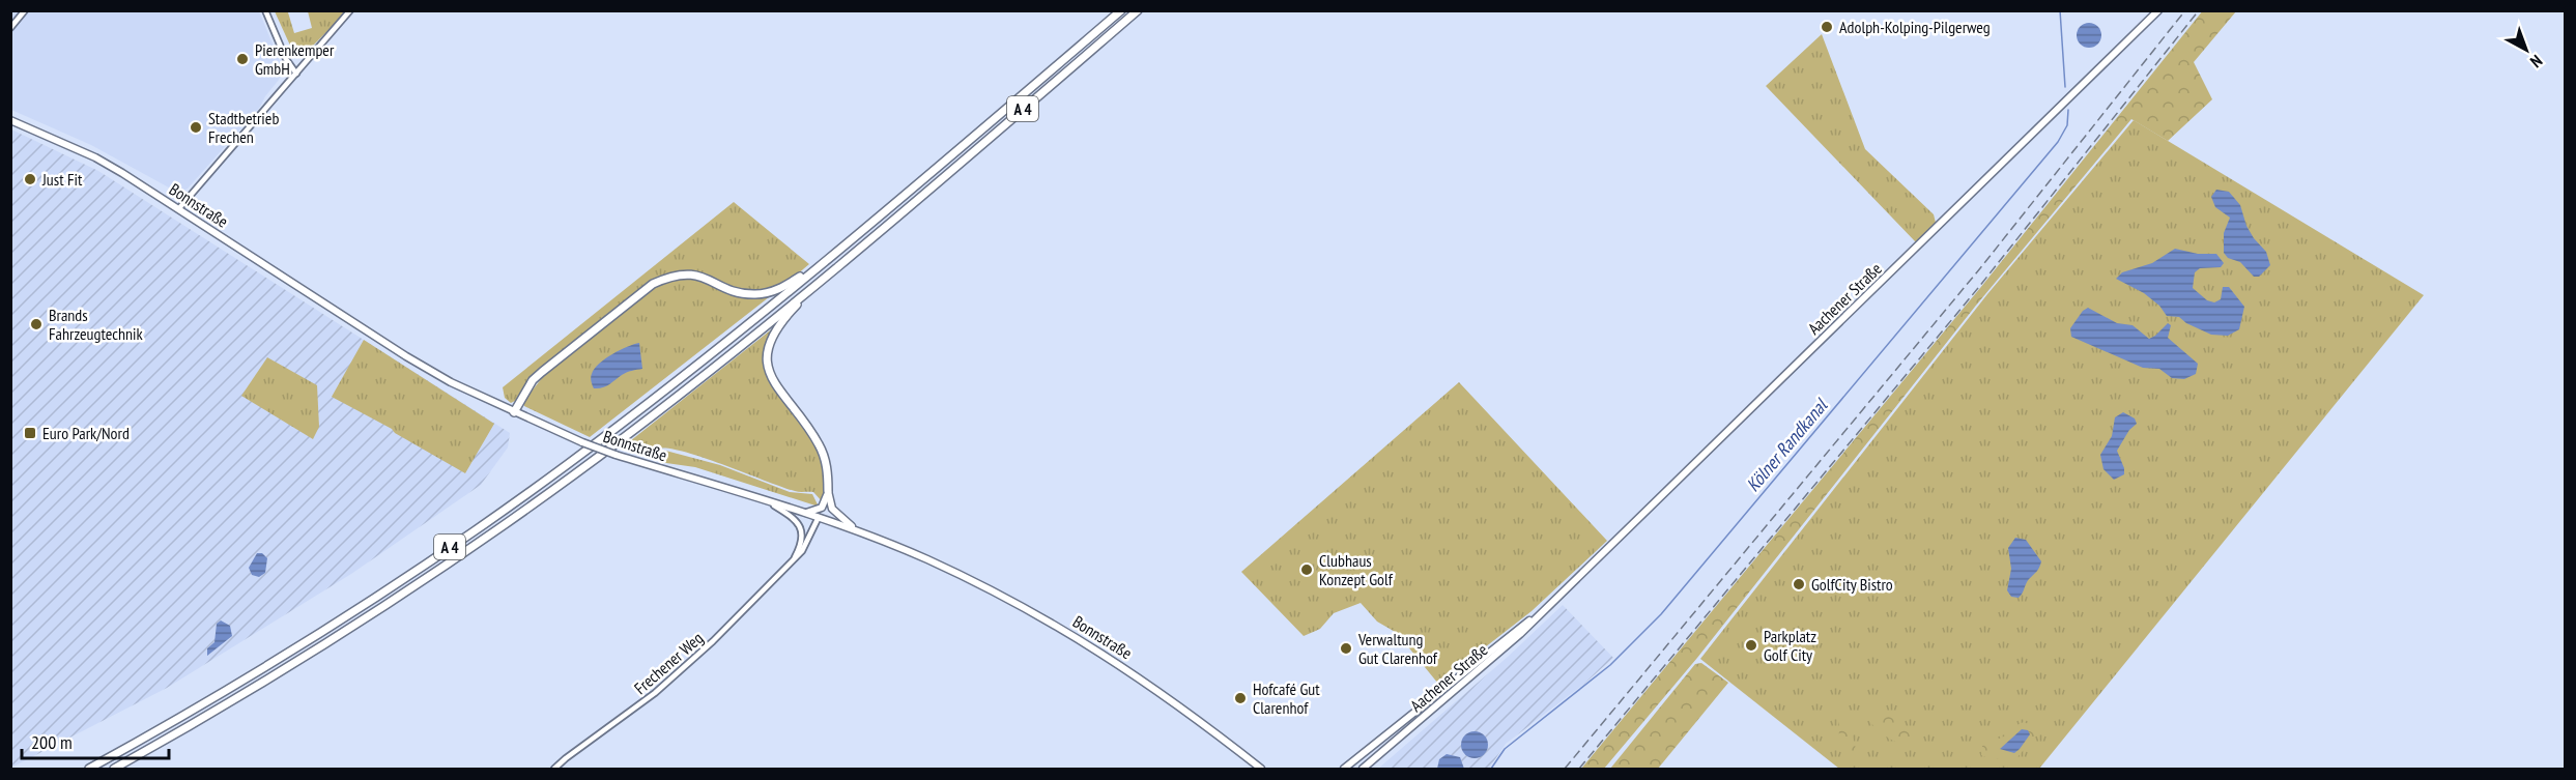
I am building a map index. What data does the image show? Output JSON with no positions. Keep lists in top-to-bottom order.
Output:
{
  "streets": {
    "highway": ["A 4"],
    "main road": ["Bonnstraße", "Aachener Straße"],
    "street": ["Frechener Weg"]
  },
  "crossings": [
    ["Bonnstraße", "Frechener Weg"]
  ],
  "water": ["Kölner Randkanal"],
  "places": {
    "other": [
      "Adolph-Kolping-Pilgerweg",
      "Pierenkemper GmbH",
      "Stadtbetrieb Frechen",
      "Just Fit",
      "Brands Fahrzeugtechnik",
      "Clubhaus Konzept Golf",
      "GolfCity Bistro",
      "Parkplatz Golf City",
      "Verwaltung Gut Clarenhof",
      "Hofcafé Gut Clarenhof"
    ],
    "transit": ["Euro Park/Nord"]
  },
  "scale_bar": "200 m",
  "north": "bottom right"
}
